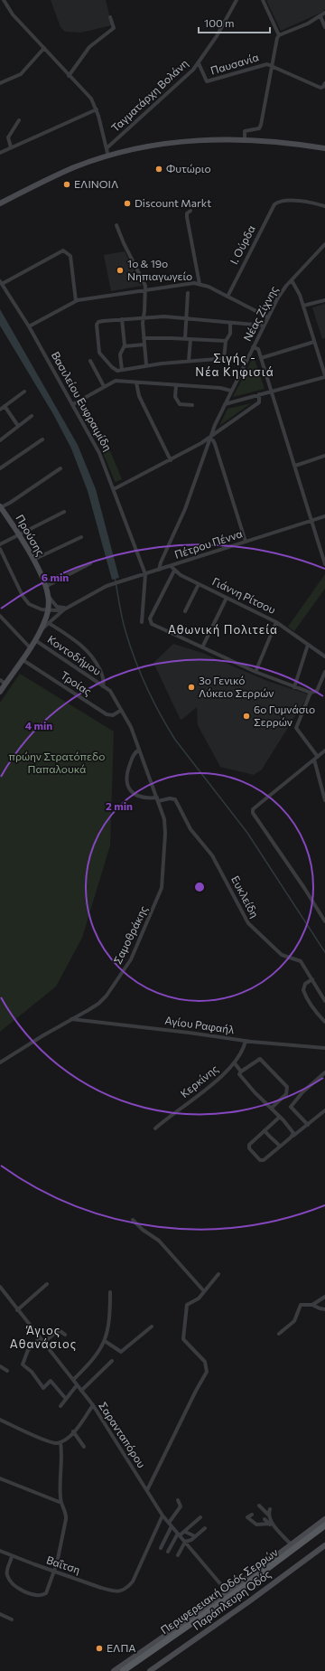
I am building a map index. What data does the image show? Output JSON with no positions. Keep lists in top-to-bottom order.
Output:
{
  "streets": {
    "main road": ["Προύσης", "Περιφερειακή Οδός Σερρών", "Παράπλευρη Οδός"],
    "street": [
      "Παυσανία",
      "Ταγματάρχη Βολάνη",
      "Ι. Ούρδα",
      "Νέας Ζίχνης",
      "Βασιλείου Ευφραιμίδη",
      "Πέτρου Πέννα",
      "Γιάννη Ρίτσου",
      "Κοντοδήμου",
      "Τροίας",
      "Ευκλείδη",
      "Σαμοθράκης",
      "Αγίου Ραφαήλ",
      "Κερκίνης",
      "Σαρανταπόρου",
      "Βαΐτση"
    ]
  },
  "crossings": [
    ["Παυσανία", "Ταγματάρχη Βολάνη"],
    ["Νέας Ζίχνης", "Πέτρου Πέννα"],
    ["Βασιλείου Ευφραιμίδη", "Πέτρου Πέννα"],
    ["Προύσης", "Κοντοδήμου"],
    ["Προύσης", "Τροίας"],
    ["Πέτρου Πέννα", "Γιάννη Ρίτσου"],
    ["Ευκλείδη", "Σαμοθράκης"],
    ["Σαμοθράκης", "Αγίου Ραφαήλ"],
    ["Αγίου Ραφαήλ", "Κερκίνης"],
    ["Σαρανταπόρου", "Βαΐτση"],
    ["Σαρανταπόρου", "Παράπλευρη Οδός"]
  ],
  "districts": ["Σιγής - Νέα Κηφισιά", "Αθωνική Πολιτεία", "Άγιος Αθανάσιος"],
  "parks": ["πρώην Στρατόπεδο Παπαλουκά"],
  "places": [
    "Φυτώριο",
    "ΕΛΙΝΟΙΛ",
    "Discount Markt",
    "1ο & 19ο Νηπιαγωγείο",
    "3ο Γενικό Λύκειο Σερρών",
    "6ο Γυμνάσιο Σερρών",
    "ΕΛΠΑ"
  ],
  "scale_bar": "100 m",
  "rings": ["6 min", "4 min", "2 min"]
}
